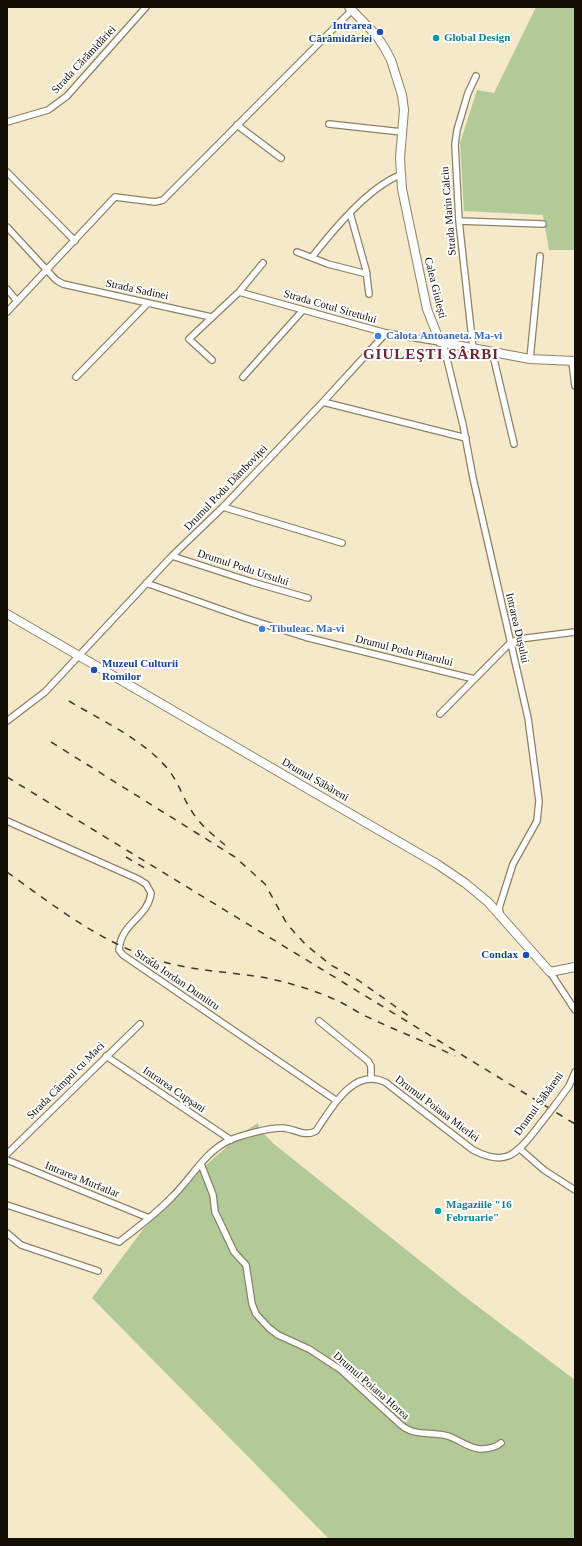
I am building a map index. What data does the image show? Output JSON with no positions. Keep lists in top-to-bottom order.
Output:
{
  "streets": {
    "main road": ["Calea Giulești", "Drumul Săbăreni"],
    "street": [
      "Strada Cărămidăriei",
      "Strada Marin Calciu",
      "Strada Sadinei",
      "Strada Cotul Siretului",
      "Drumul Podu Dâmboviței",
      "Drumul Podu Ursului",
      "Intrarea Dușului",
      "Drumul Podu Pitarului",
      "Strada Iordan Dumitru",
      "Strada Câmpul cu Maci",
      "Intrarea Cupșani",
      "Drumul Poiana Mierlei",
      "Intrarea Murfatlar",
      "Drumul Poiana Horea"
    ]
  },
  "crossings": [
    ["Calea Giulești", "Strada Cotul Siretului"],
    ["Calea Giulești", "Intrarea Dușului"],
    ["Strada Cotul Siretului", "Drumul Podu Dâmboviței"],
    ["Strada Cotul Siretului", "Intrarea Dușului"],
    ["Drumul Podu Dâmboviței", "Drumul Podu Ursului"],
    ["Drumul Podu Dâmboviței", "Drumul Podu Pitarului"],
    ["Drumul Podu Dâmboviței", "Drumul Săbăreni"],
    ["Intrarea Dușului", "Drumul Săbăreni"],
    ["Drumul Săbăreni", "Drumul Poiana Mierlei"],
    ["Strada Câmpul cu Maci", "Intrarea Cupșani"]
  ],
  "districts": ["GIULEŞTI SÂRBI"],
  "places": [
    "Intrarea Cărămidăriei",
    "Global Design",
    "Calota Antoaneta. Ma-vi",
    "Tibuleac. Ma-vi",
    "Muzeul Culturii Romilor",
    "Condax",
    "Magaziile \"16 Februarie\""
  ]
}
